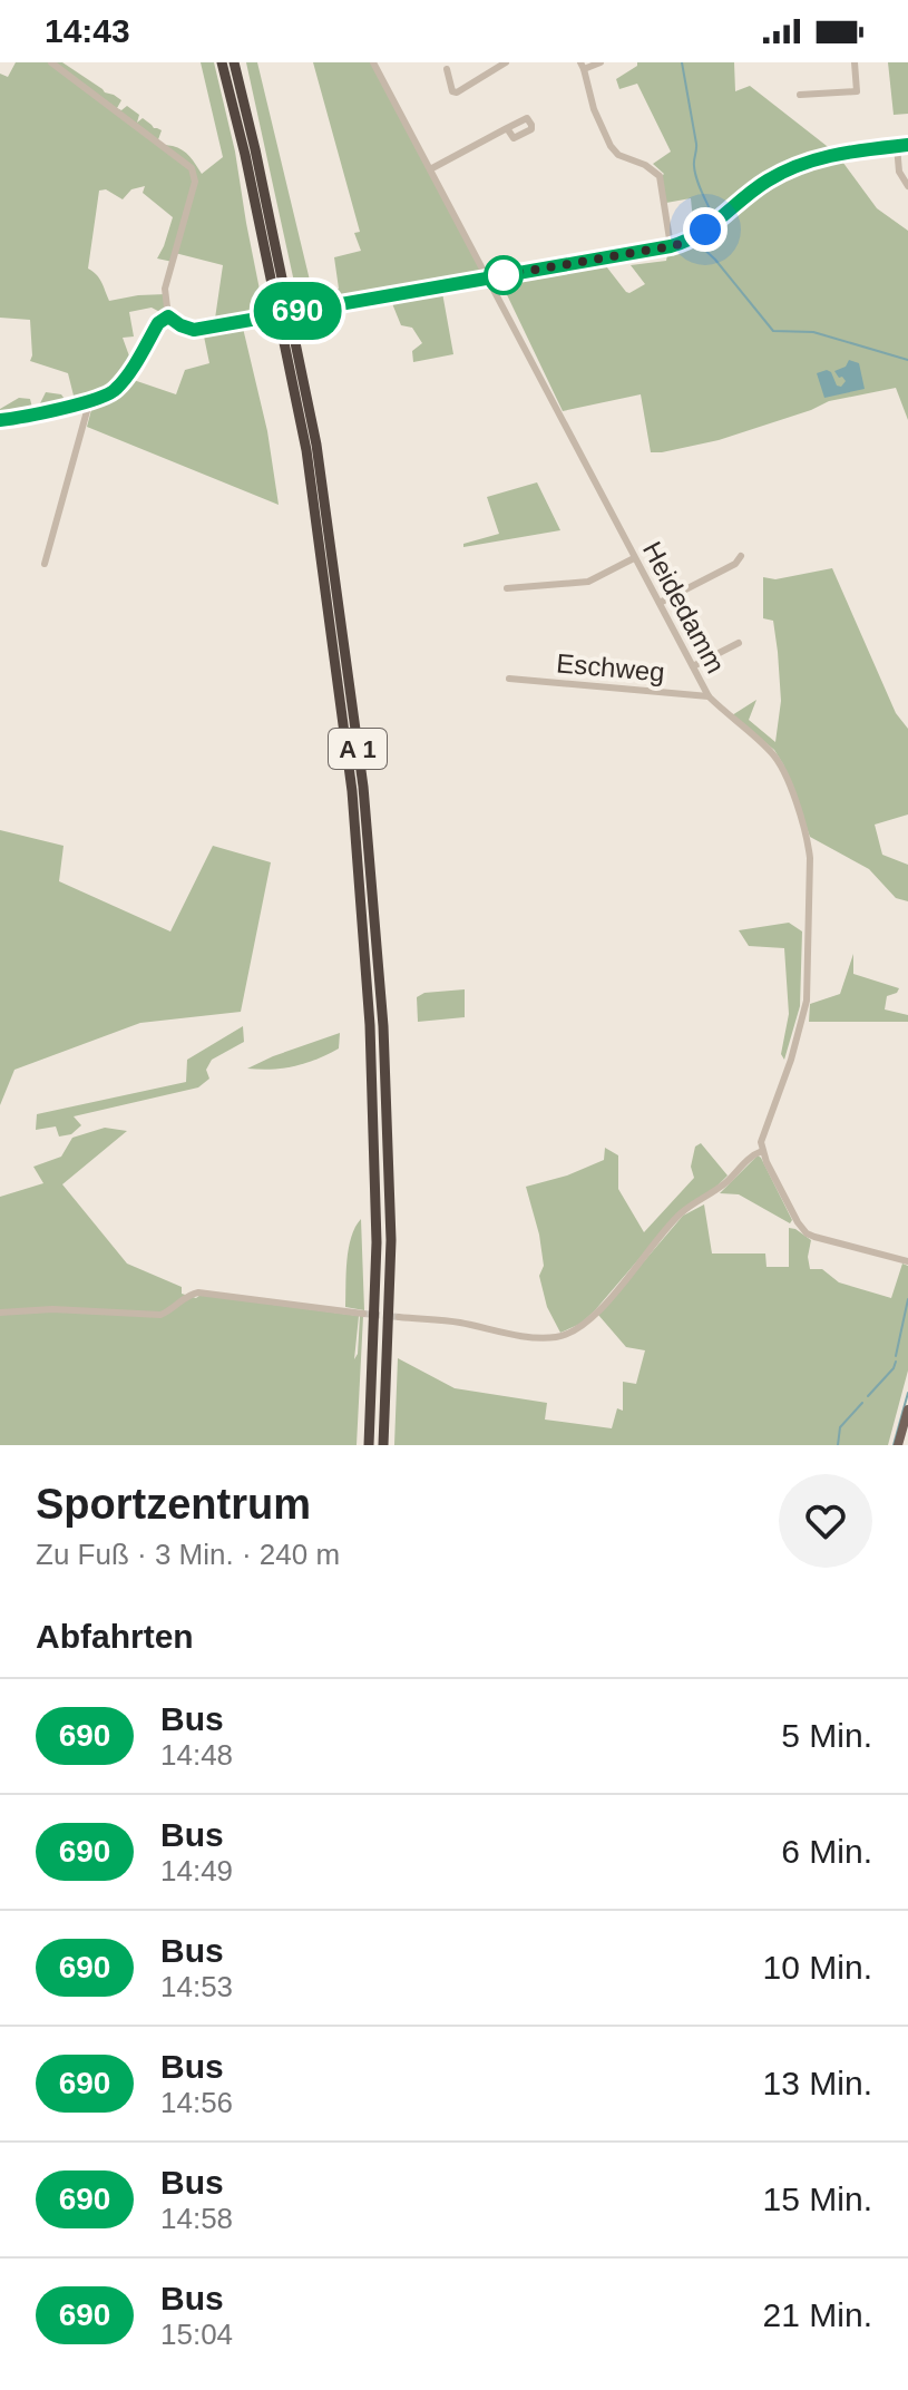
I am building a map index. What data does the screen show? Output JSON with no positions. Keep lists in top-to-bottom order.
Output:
{
  "streets": {
    "highway": ["A 1"],
    "street": ["Heidedamm", "Eschweg"]
  },
  "crossings": [
    ["Heidedamm", "Eschweg"]
  ],
  "lines": ["bus line 690"],
  "page": {
    "status": "14:43",
    "on_map": "690",
    "heading": [
      ["Sportzentrum", "Zu Fuß · 3 Min. · 240 m"],
      "Abfahrten"
    ],
    "list": [
      {
        "mark": "690",
        "name": "Bus",
        "note": "14:48",
        "value": "5 Min."
      },
      {
        "mark": "690",
        "name": "Bus",
        "note": "14:49",
        "value": "6 Min."
      },
      {
        "mark": "690",
        "name": "Bus",
        "note": "14:53",
        "value": "10 Min."
      },
      {
        "mark": "690",
        "name": "Bus",
        "note": "14:56",
        "value": "13 Min."
      },
      {
        "mark": "690",
        "name": "Bus",
        "note": "14:58",
        "value": "15 Min."
      },
      {
        "mark": "690",
        "name": "Bus",
        "note": "15:04",
        "value": "21 Min."
      }
    ]
  }
}
